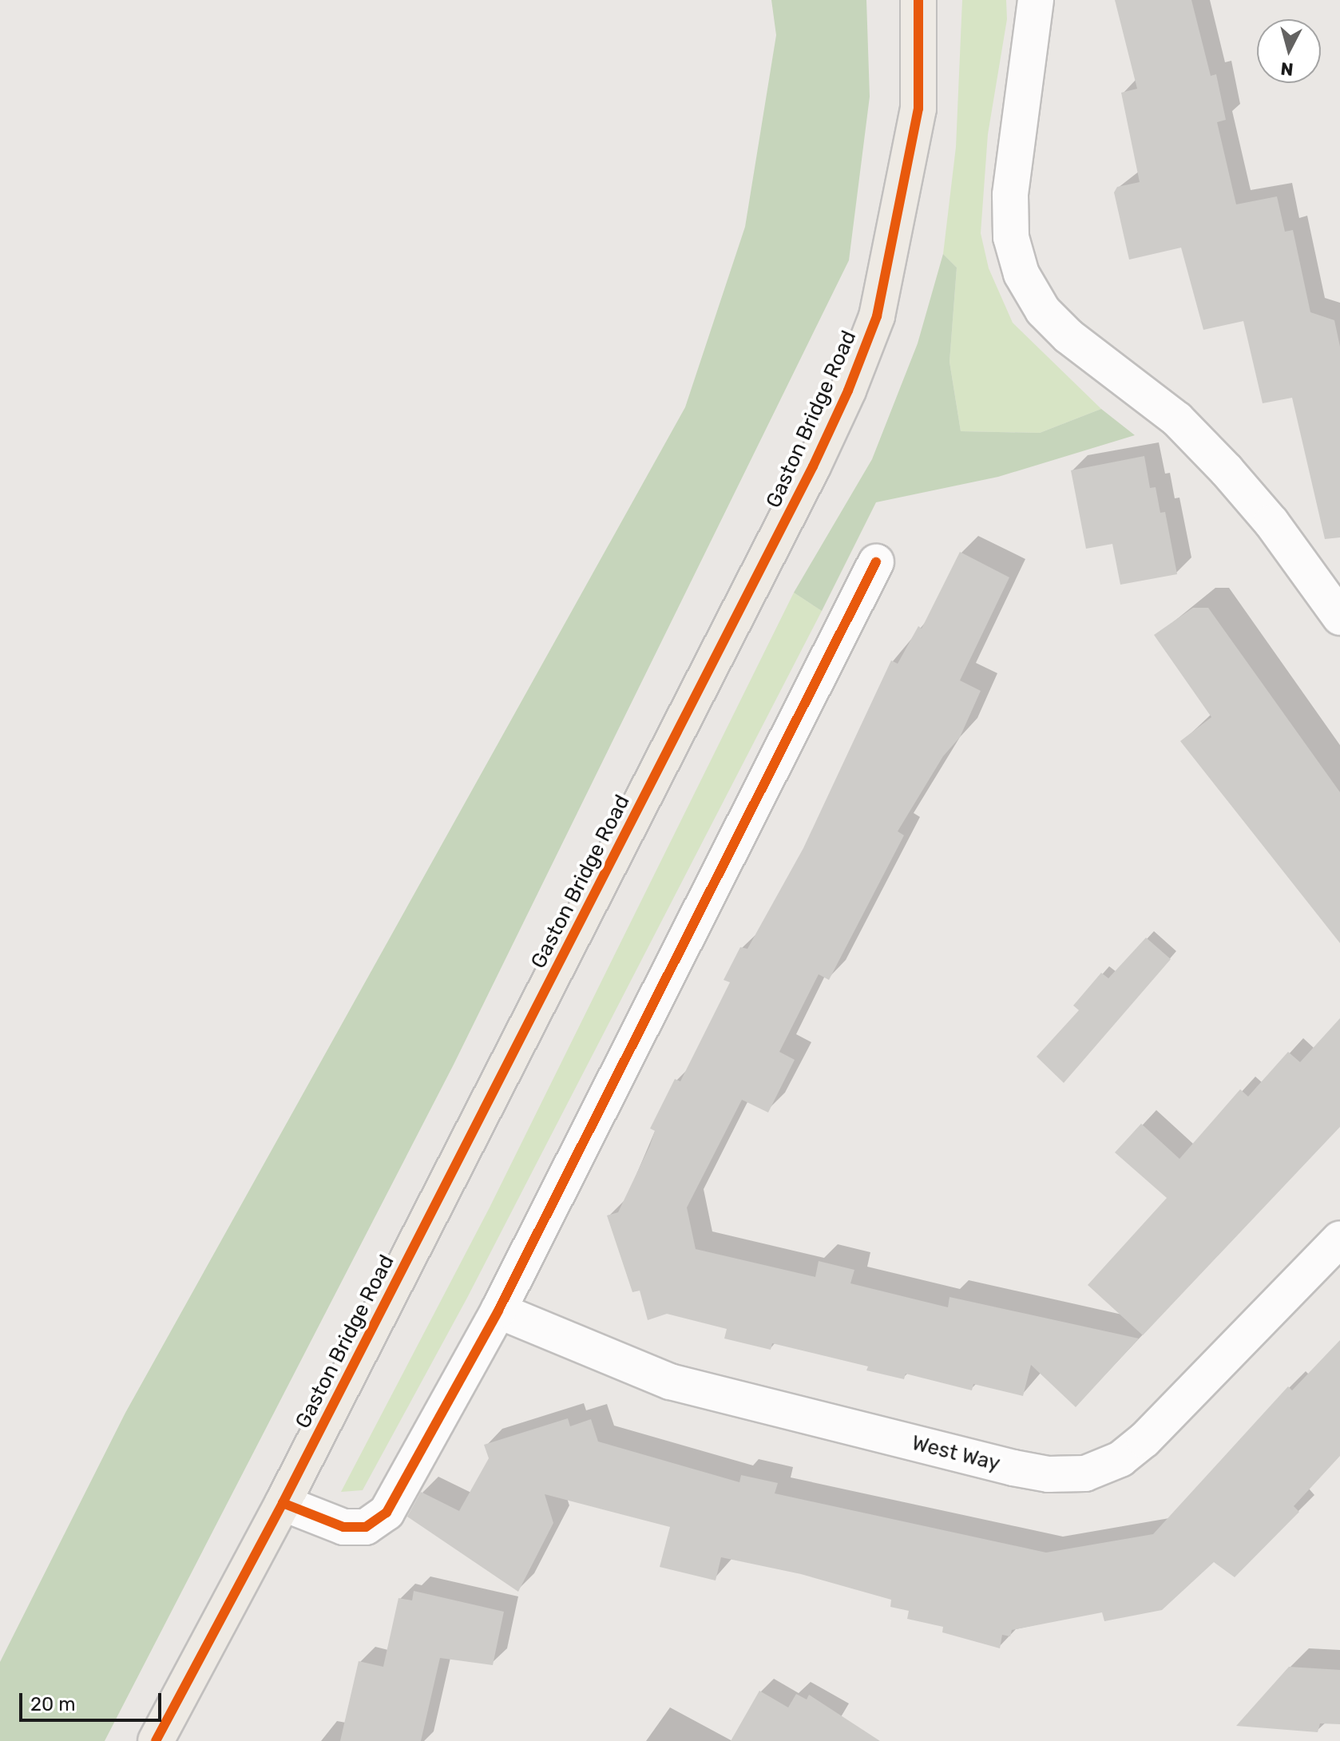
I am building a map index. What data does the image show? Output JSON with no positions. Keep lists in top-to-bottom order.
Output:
{
  "streets": {
    "main road": ["Gaston Bridge Road"],
    "street": ["West Way"]
  },
  "scale_bar": "20 m",
  "north": "bottom"
}
